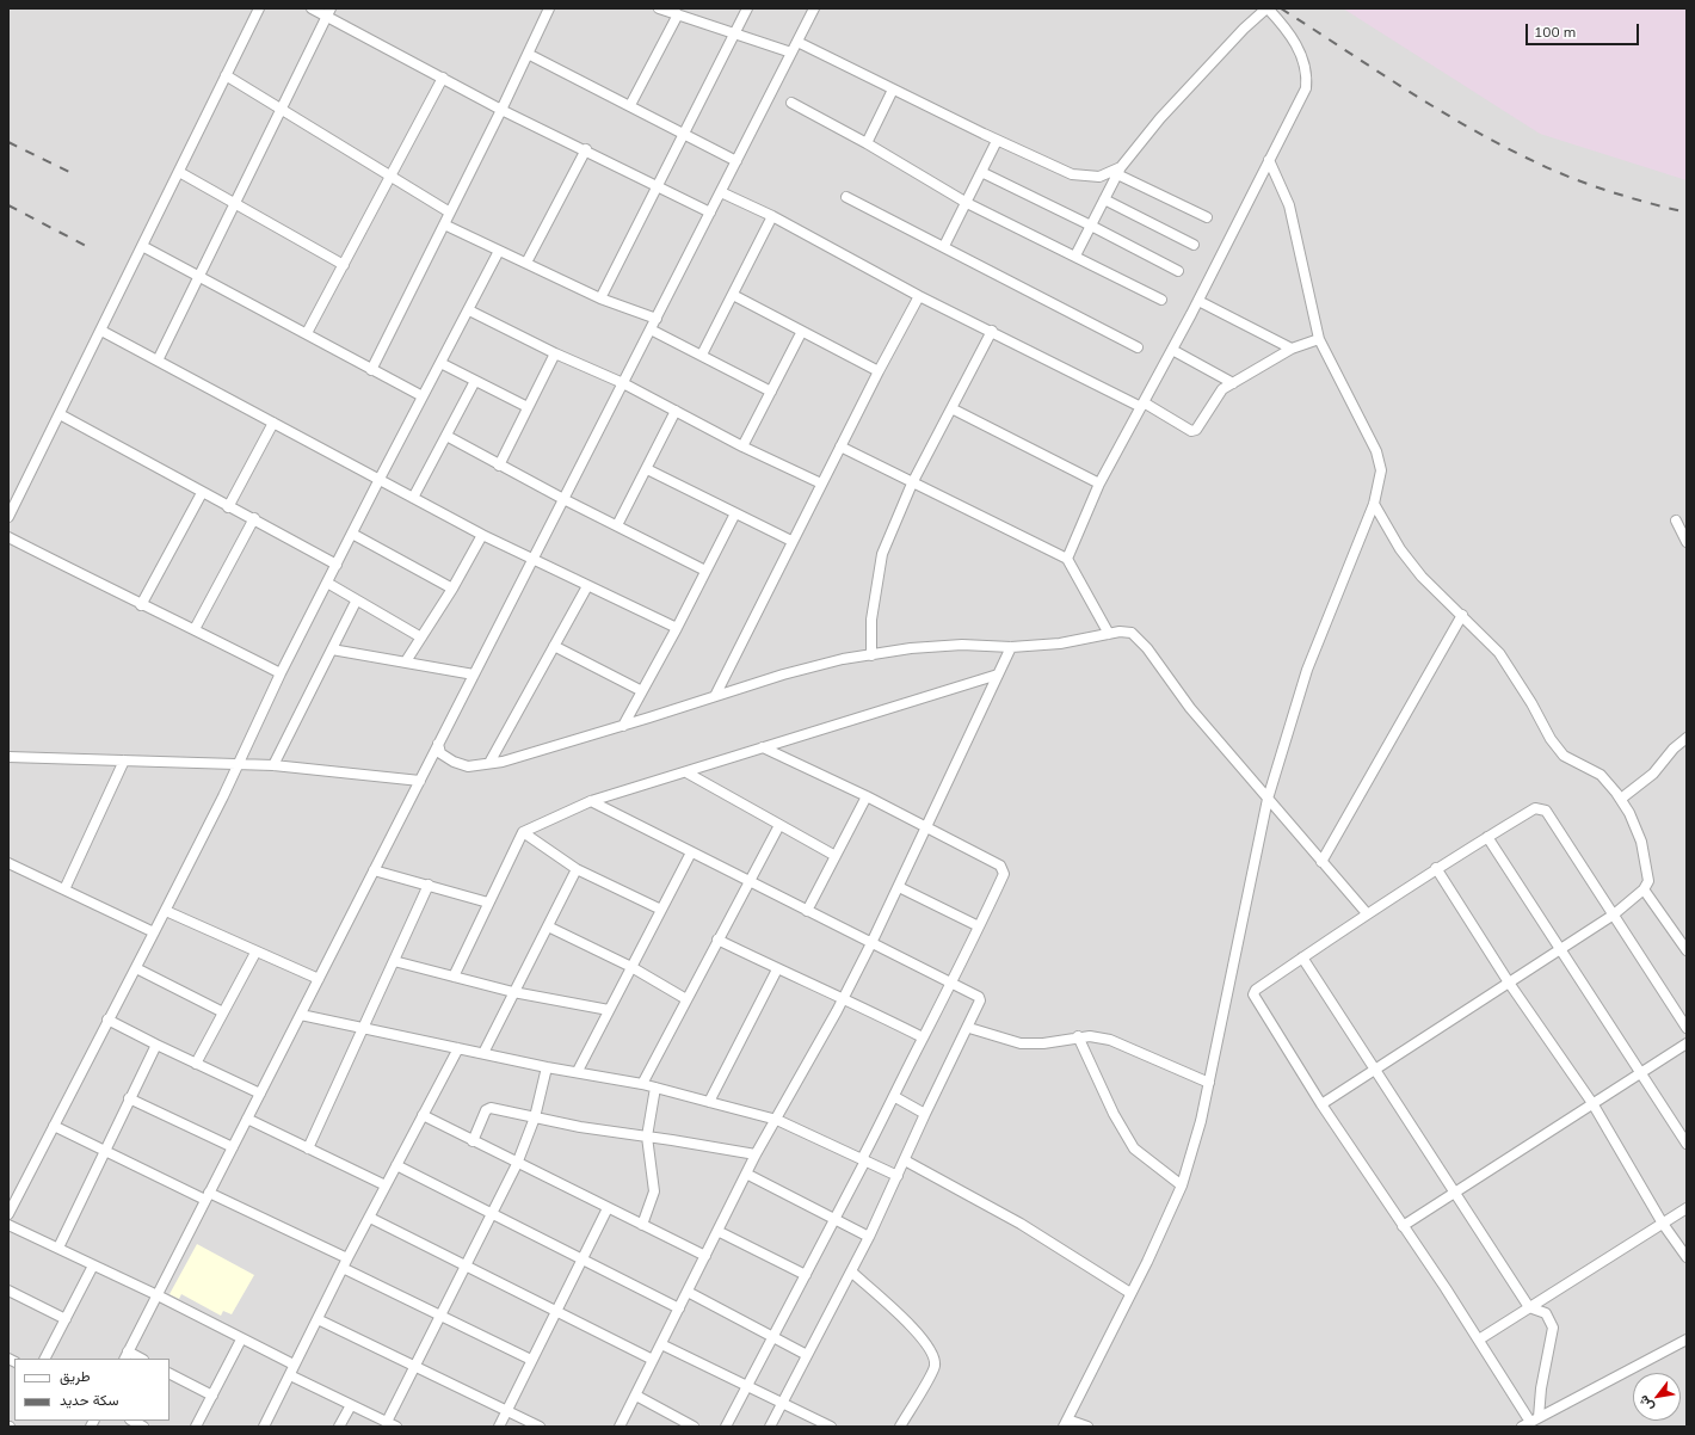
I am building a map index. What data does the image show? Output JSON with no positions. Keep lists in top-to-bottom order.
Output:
{
  "legend": ["طريق", "سكة حديد"],
  "scale_bar": "100 m",
  "north": "bottom left"
}
